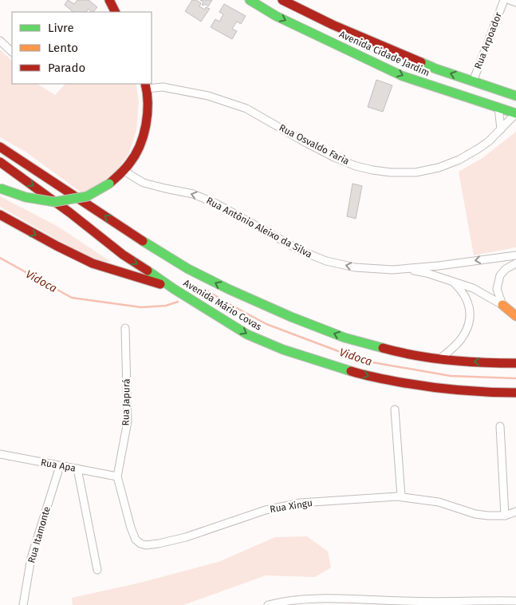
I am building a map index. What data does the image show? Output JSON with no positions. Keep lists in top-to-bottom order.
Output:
{
  "streets": {
    "main road": ["Avenida Cidade Jardim", "Avenida Mário Covas"],
    "street": [
      "Rua Arpoador",
      "Rua Osvaldo Faria",
      "Rua Antônio Aleixo da Silva",
      "Rua Japurá",
      "Rua Apa",
      "Rua Xingu",
      "Rua Itamonte"
    ]
  },
  "crossings": [
    ["Rua Arpoador", "Avenida Cidade Jardim"],
    ["Avenida Cidade Jardim", "Rua Osvaldo Faria"],
    ["Rua Japurá", "Rua Apa"],
    ["Rua Japurá", "Rua Xingu"],
    ["Rua Apa", "Rua Xingu"],
    ["Rua Apa", "Rua Itamonte"]
  ],
  "one_way": ["Rua Antônio Aleixo da Silva"],
  "water": ["Vidoca"],
  "legend": ["Livre", "Lento", "Parado"]
}
